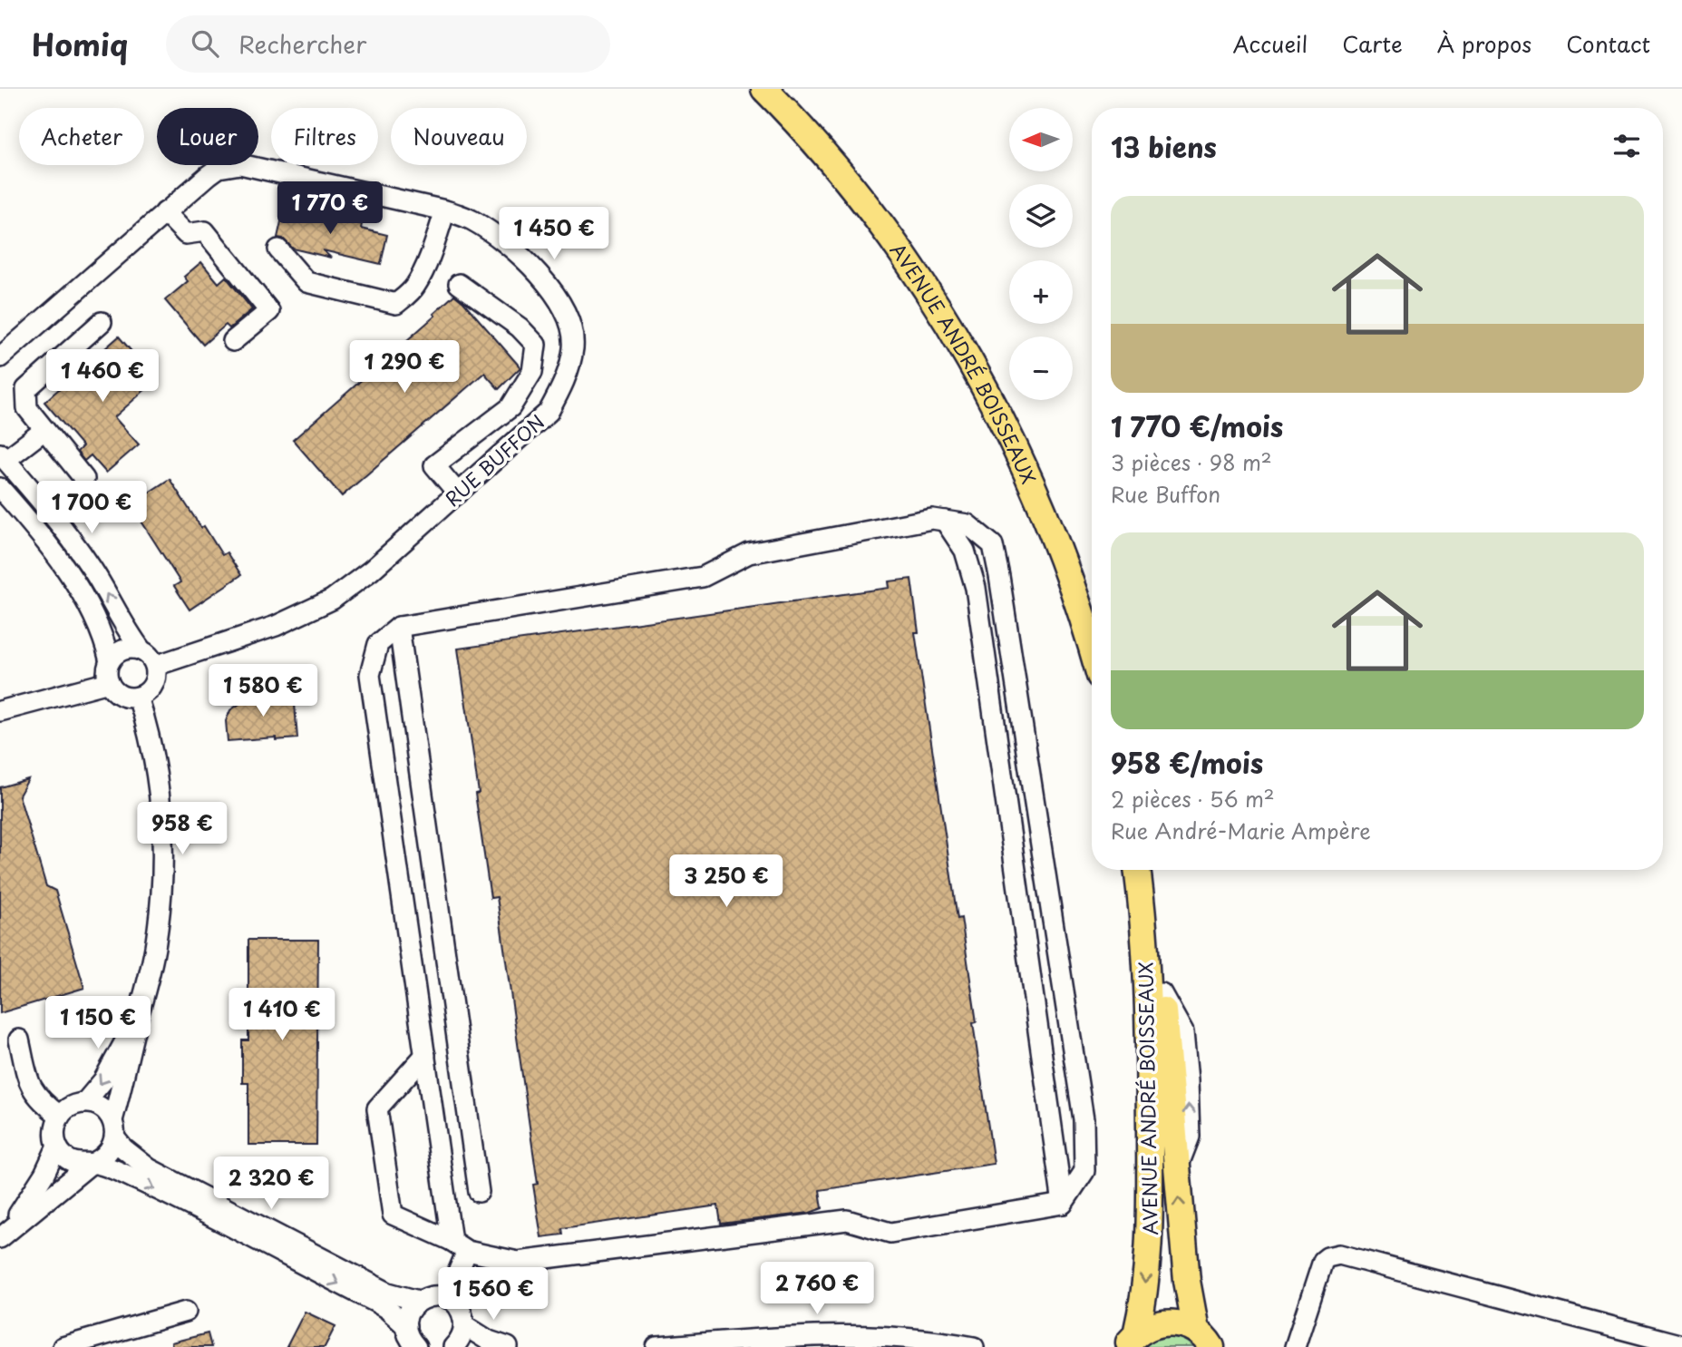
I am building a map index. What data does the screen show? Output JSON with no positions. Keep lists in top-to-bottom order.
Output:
{
  "streets": {
    "main road": ["AVENUE ANDRÉ BOISSEAUX"],
    "street": ["RUE BUFFON"]
  },
  "north": "left",
  "page": {
    "header": "Homiq",
    "search": "Rechercher",
    "nav": [
      "Accueil",
      "Carte",
      "À propos",
      "Contact"
    ],
    "map_buttons": ["+", "−"],
    "chip": [
      "Acheter",
      "Louer",
      "Filtres",
      "Nouveau"
    ],
    "heading": "13 biens",
    "price": [
      "1 770 €",
      "1 450 €",
      "1 290 €",
      "1 460 €",
      "1 700 €",
      "1 580 €",
      "958 €",
      "3 250 €",
      "1 410 €",
      "1 150 €",
      "2 320 €",
      "2 760 €",
      "1 560 €"
    ],
    "list": [
      {
        "name": "1 770 €/mois",
        "note": "3 pièces · 98 m² · Rue Buffon"
      },
      {
        "name": "958 €/mois",
        "note": "2 pièces · 56 m² · Rue André-Marie Ampère"
      }
    ]
  }
}
